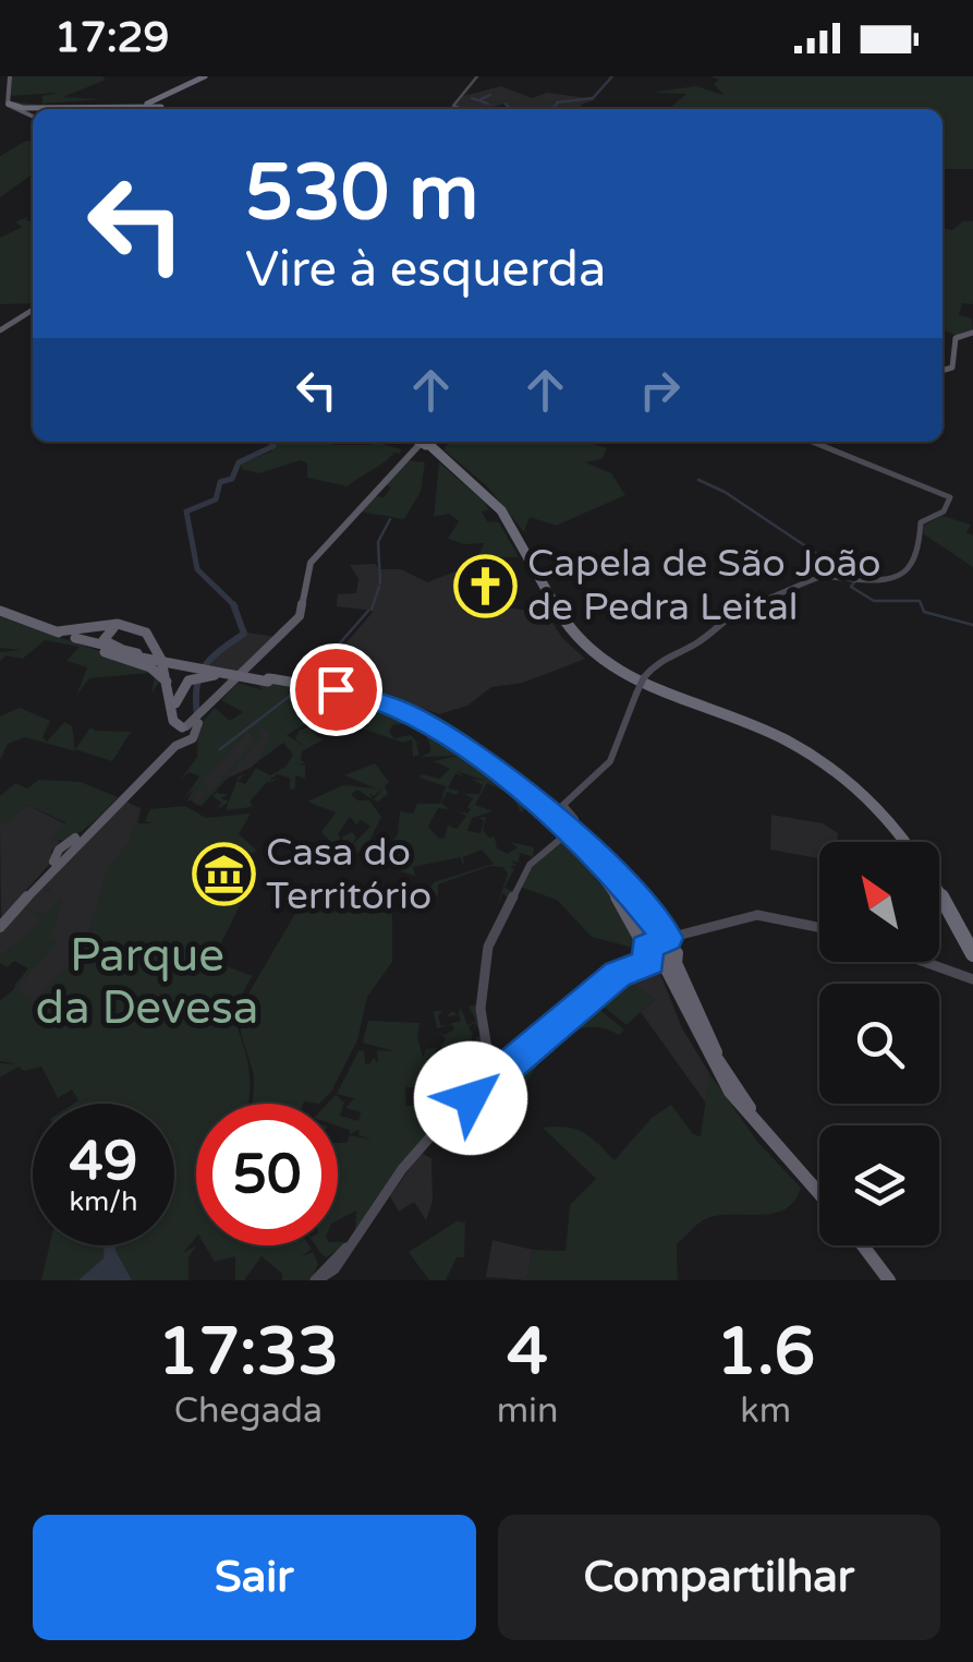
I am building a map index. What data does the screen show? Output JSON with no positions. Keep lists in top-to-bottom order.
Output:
{
  "parks": ["Parque da Devesa"],
  "places": {
    "church": ["Capela de São João de Pedra Leital"],
    "museum": ["Casa do Território"]
  },
  "north": "top left",
  "page": {
    "status": "17:29",
    "turn": ["530 m", "Vire à esquerda"],
    "speed": "49 km/h",
    "limit": "50",
    "eta": [
      "17:33",
      "Chegada",
      "4",
      "min",
      "1.6",
      "km"
    ],
    "buttons": ["Sair", "Compartilhar"]
  }
}
